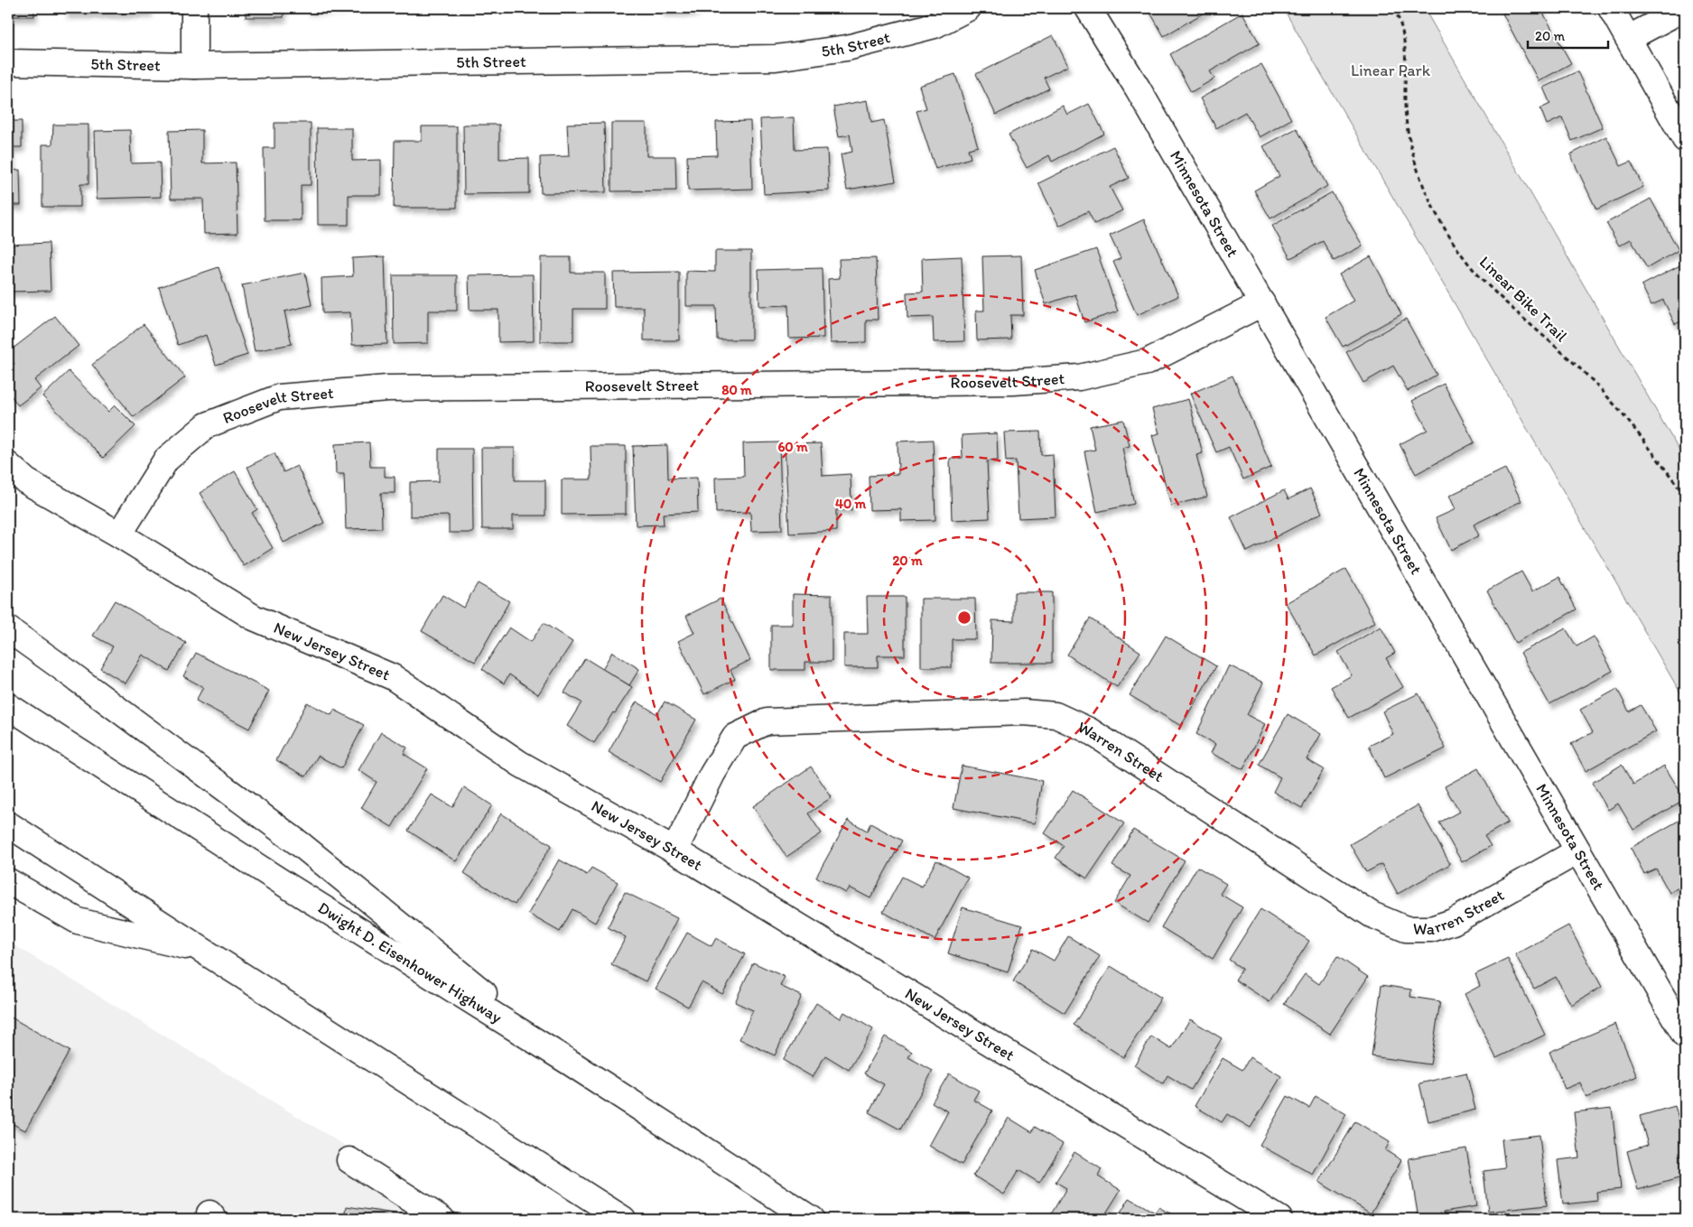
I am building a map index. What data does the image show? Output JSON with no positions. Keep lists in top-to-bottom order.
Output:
{
  "streets": {
    "main road": [
      "5th Street",
      "Minnesota Street",
      "Roosevelt Street",
      "New Jersey Street",
      "Warren Street",
      "Dwight D. Eisenhower Highway"
    ],
    "path": ["Linear Bike Trail"]
  },
  "crossings": [
    ["Minnesota Street", "Roosevelt Street"],
    ["Minnesota Street", "Warren Street"],
    ["Roosevelt Street", "New Jersey Street"],
    ["New Jersey Street", "Warren Street"]
  ],
  "parks": ["Linear Park"],
  "scale_bar": "20 m",
  "rings": [
    "80 m",
    "60 m",
    "40 m",
    "20 m"
  ]
}
